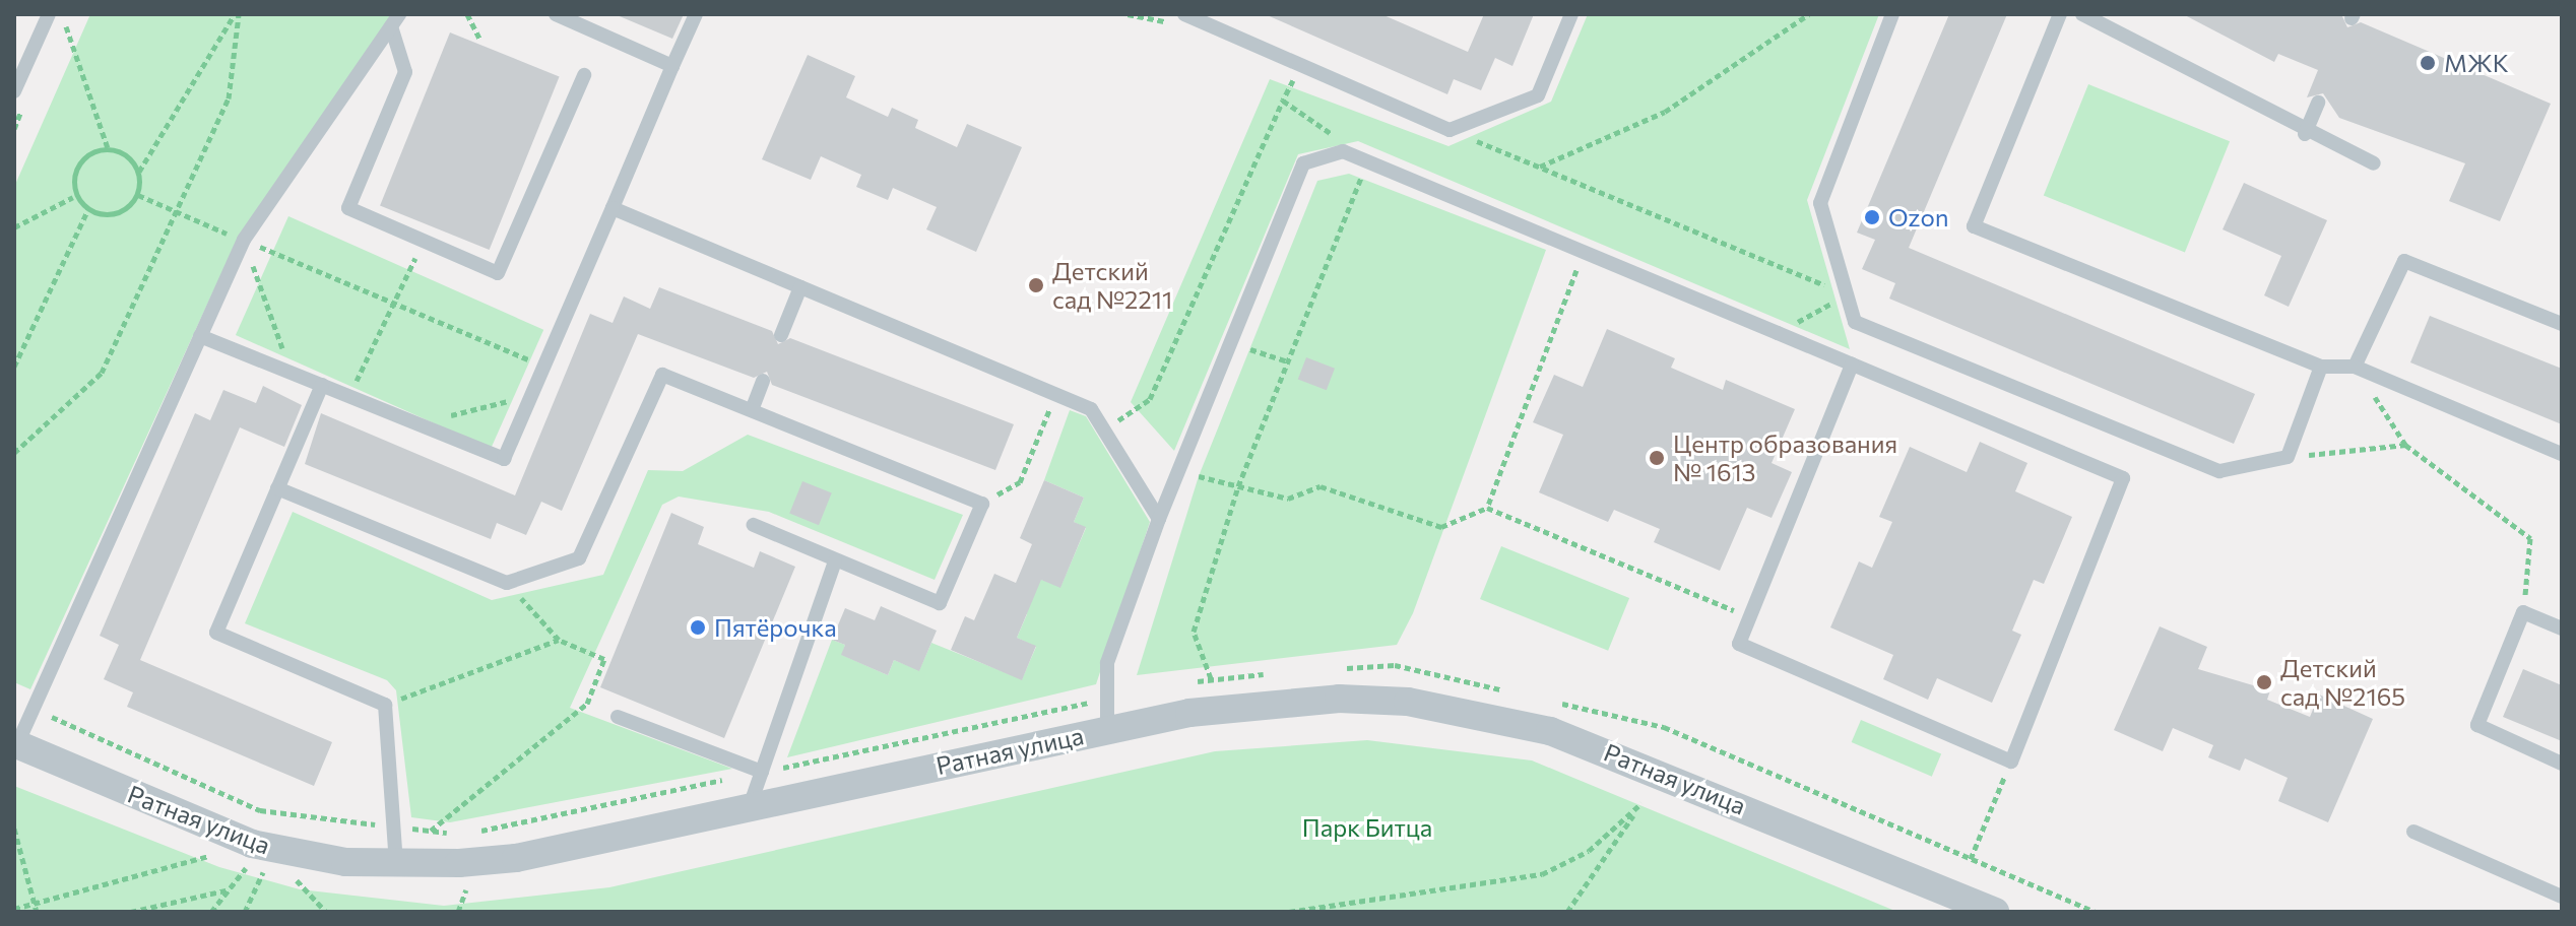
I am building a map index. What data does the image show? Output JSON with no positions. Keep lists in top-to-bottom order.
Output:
{
  "streets": {
    "street": ["Ратная улица"]
  },
  "parks": ["Парк Битца"],
  "places": [
    "МЖК",
    "Ozon",
    "Детский сад №2211",
    "Центр образования № 1613",
    "Пятёрочка",
    "Детский сад №2165"
  ]
}
